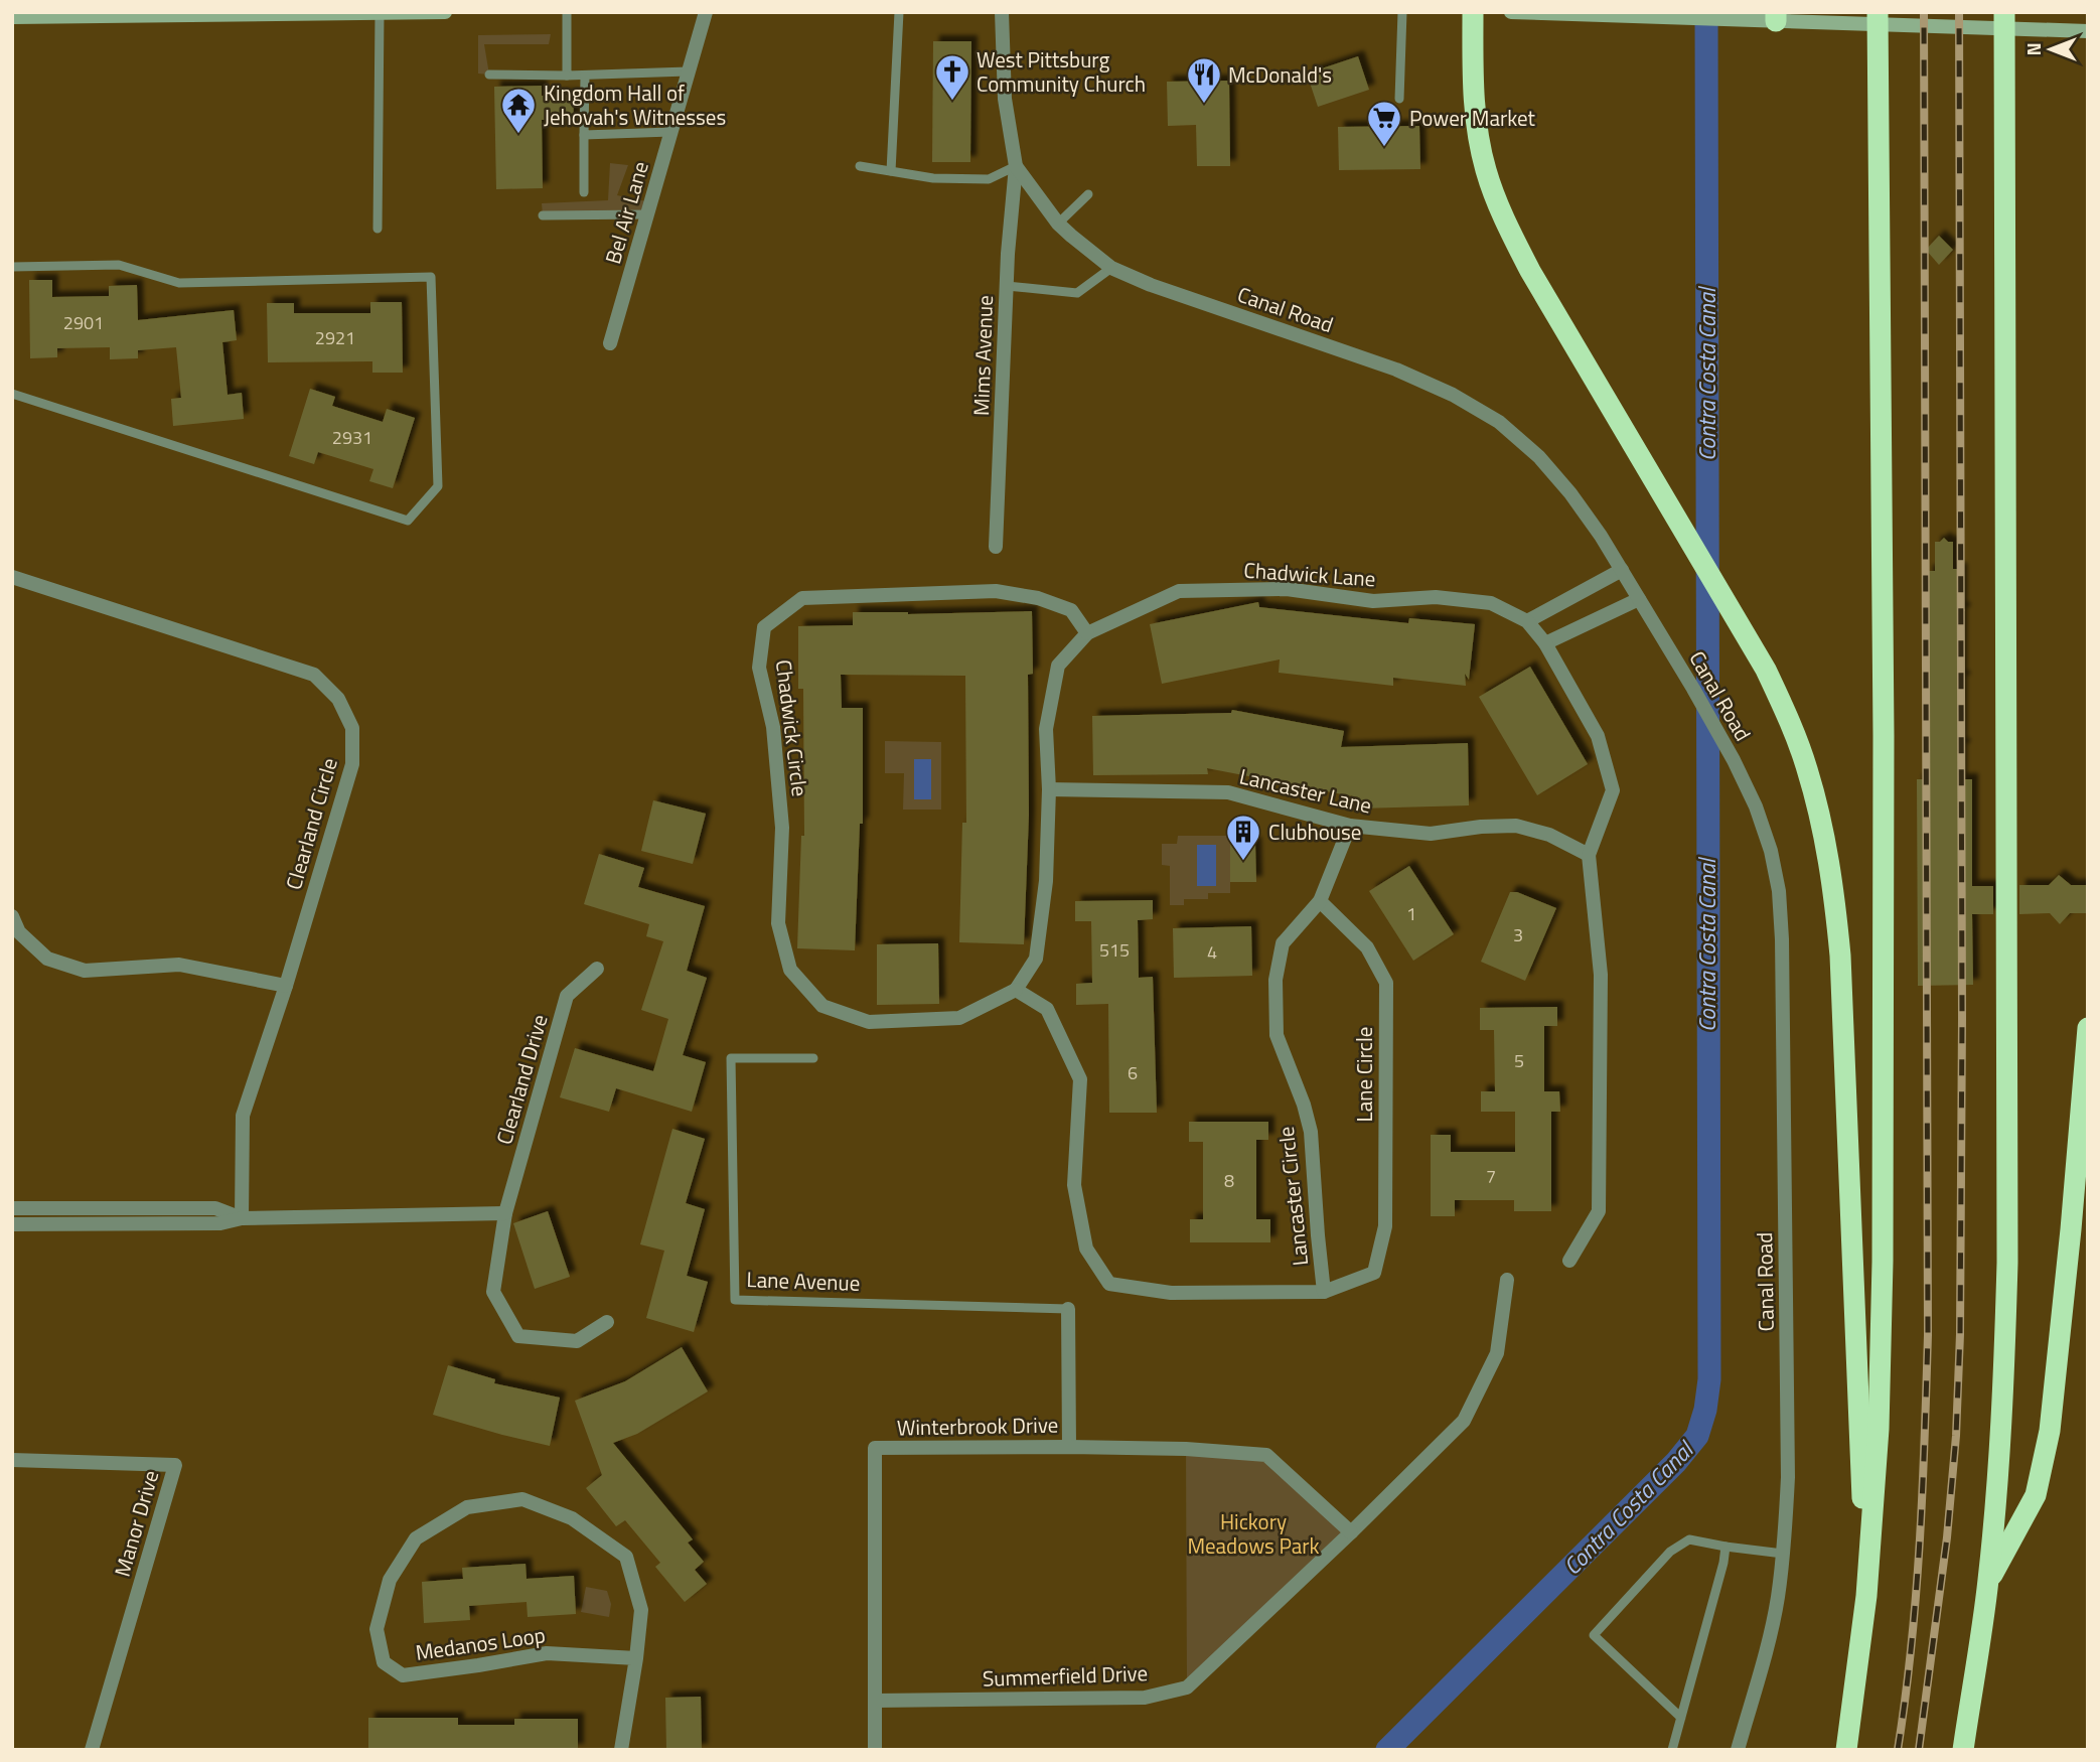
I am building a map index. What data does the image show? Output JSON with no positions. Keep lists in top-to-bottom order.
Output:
{
  "streets": {
    "street": [
      "Bel Air Lane",
      "Canal Road",
      "Mims Avenue",
      "Chadwick Lane",
      "Chadwick Circle",
      "Lancaster Lane",
      "Clearland Circle",
      "Lane Circle",
      "Clearland Drive",
      "Lancaster Circle",
      "Winterbrook Drive",
      "Manor Drive",
      "Medanos Loop",
      "Summerfield Drive"
    ],
    "lane": ["Lane Avenue"]
  },
  "crossings": [
    ["Canal Road", "Mims Avenue"],
    ["Chadwick Lane", "Chadwick Circle"],
    ["Chadwick Lane", "Lancaster Lane"],
    ["Lancaster Lane", "Lancaster Circle"],
    ["Lane Circle", "Lancaster Circle"],
    ["Winterbrook Drive", "Summerfield Drive"]
  ],
  "water": ["Contra Costa Canal"],
  "parks": ["Hickory Meadows Park"],
  "places": {
    "church": ["West Pittsburg Community Church"],
    "restaurant": ["McDonald's"],
    "temple": ["Kingdom Hall of Jehovah's Witnesses"],
    "supermarket": ["Power Market"],
    "building": ["Clubhouse"]
  },
  "house_numbers": [
    "2901",
    "2921",
    "2931",
    "1",
    "3",
    "515",
    "4",
    "5",
    "6",
    "7",
    "8"
  ],
  "north": "left"
}
